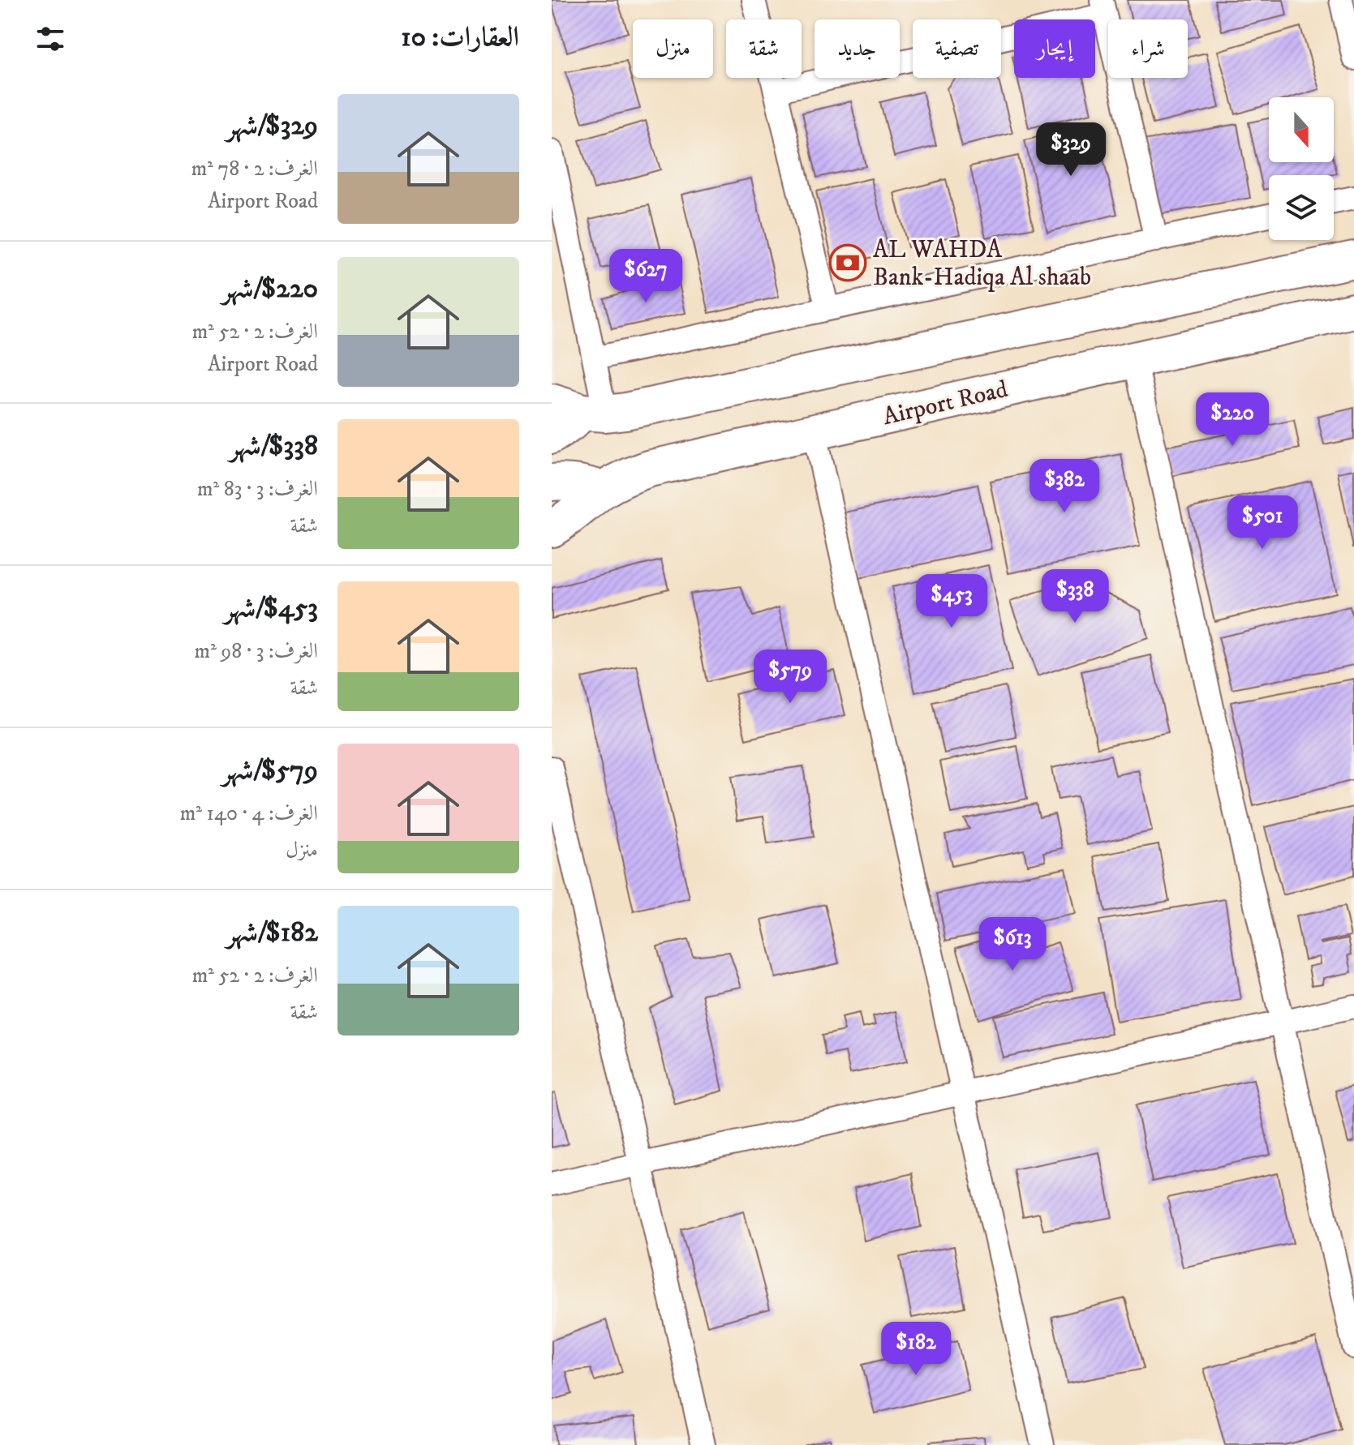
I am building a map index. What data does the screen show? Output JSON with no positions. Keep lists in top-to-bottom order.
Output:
{
  "streets": {
    "highway": ["Airport Road"]
  },
  "places": {
    "bank": ["AL WAHDA Bank-Hadiqa Al shaab"]
  },
  "north": "bottom",
  "page": {
    "heading": "العقارات: 10",
    "chip": [
      "شراء",
      "إيجار",
      "تصفية",
      "جديد",
      "شقة",
      "منزل"
    ],
    "list": [
      {
        "name": "$329/شهر",
        "note": "الغرف: 2 · 78 m² · Airport Road"
      },
      {
        "name": "$220/شهر",
        "note": "الغرف: 2 · 52 m² · Airport Road"
      },
      {
        "name": "$338/شهر",
        "note": "الغرف: 3 · 83 m² · شقة"
      },
      {
        "name": "$453/شهر",
        "note": "الغرف: 3 · 98 m² · شقة"
      },
      {
        "name": "$579/شهر",
        "note": "الغرف: 4 · 140 m² · منزل"
      },
      {
        "name": "$182/شهر",
        "note": "الغرف: 2 · 52 m² · شقة"
      }
    ],
    "price": [
      "$329",
      "$627",
      "$220",
      "$382",
      "$501",
      "$338",
      "$453",
      "$579",
      "$613",
      "$182"
    ]
  }
}
